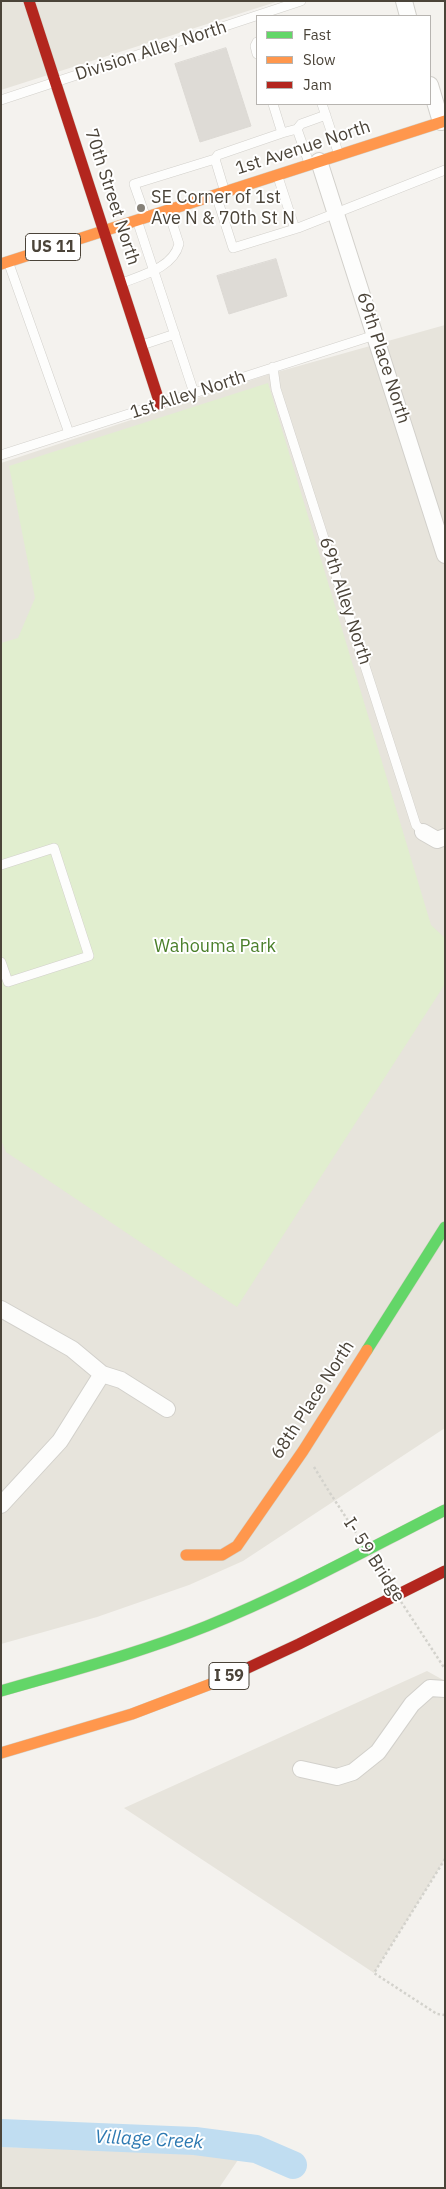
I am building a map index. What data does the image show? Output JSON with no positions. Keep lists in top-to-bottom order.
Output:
{
  "streets": {
    "main road": [
      "1st Avenue North",
      "70th Street North",
      "US 11",
      "68th Place North",
      "I 59"
    ],
    "street": ["69th Place North"],
    "lane": ["Division Alley North", "1st Alley North", "69th Alley North"],
    "path": ["I- 59 Bridge"]
  },
  "crossings": [
    ["Division Alley North", "70th Street North"],
    ["1st Avenue North", "70th Street North"],
    ["1st Avenue North", "69th Place North"],
    ["70th Street North", "1st Alley North"],
    ["69th Place North", "1st Alley North"],
    ["1st Alley North", "69th Alley North"],
    ["68th Place North", "I- 59 Bridge"]
  ],
  "water": ["Village Creek"],
  "parks": ["Wahouma Park"],
  "places": ["SE Corner of 1st Ave N & 70th St N"],
  "legend": ["Fast", "Slow", "Jam"]
}
